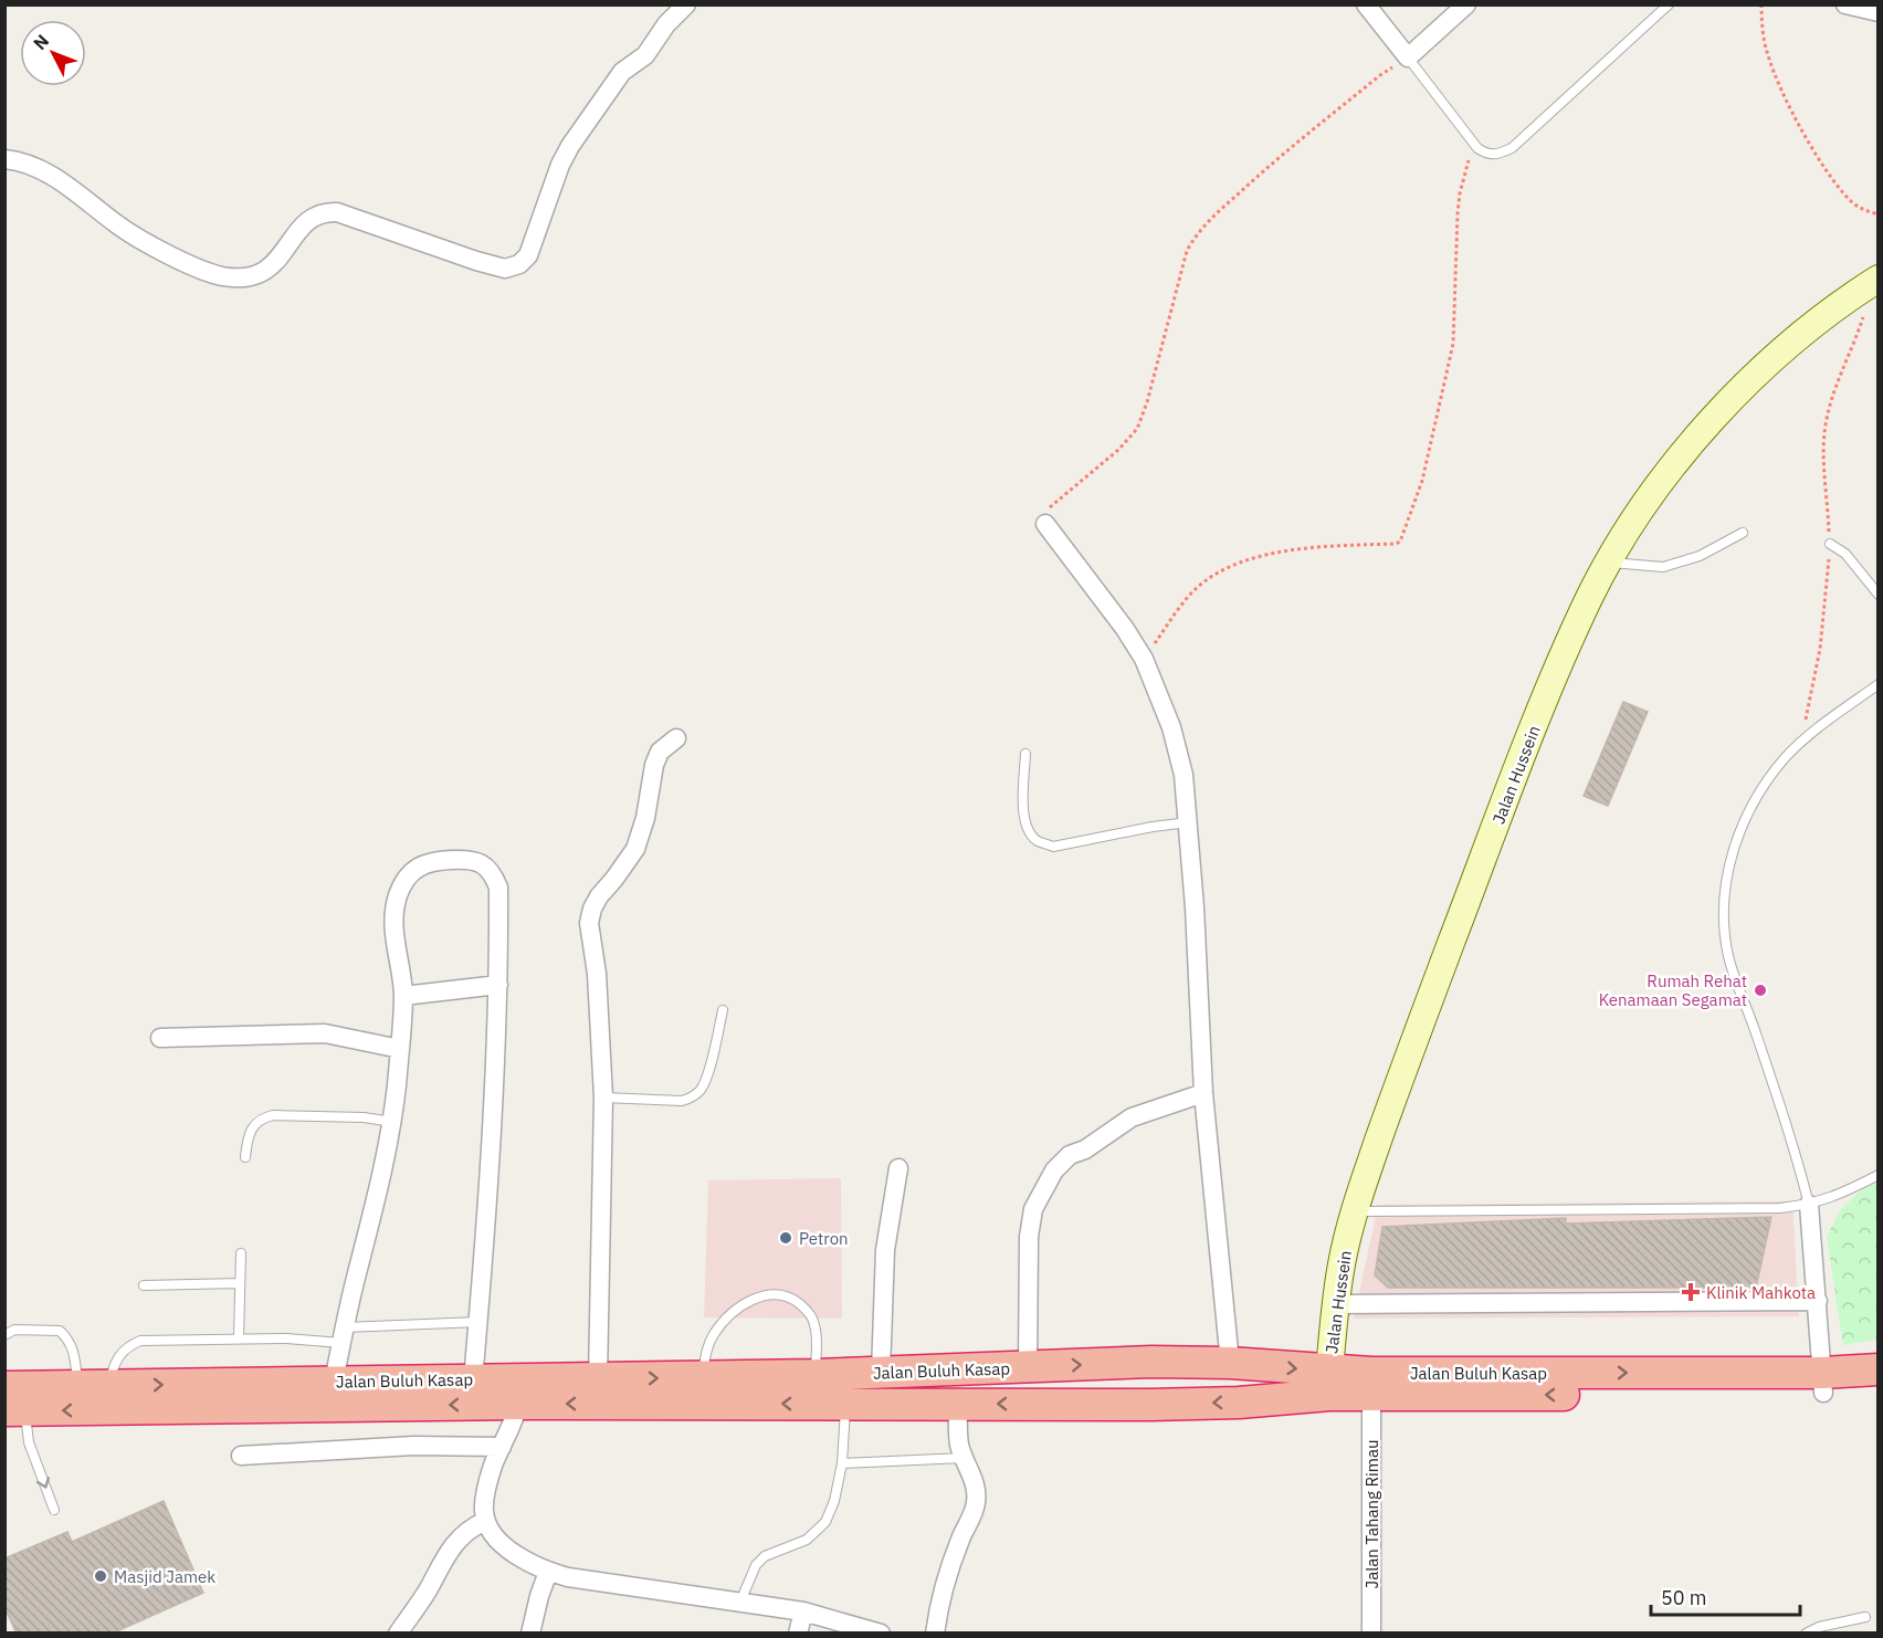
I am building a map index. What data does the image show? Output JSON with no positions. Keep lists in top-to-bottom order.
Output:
{
  "streets": {
    "highway": ["Jalan Buluh Kasap"],
    "main road": ["Jalan Hussein"],
    "street": ["Jalan Tahang Rimau"]
  },
  "crossings": [
    ["Jalan Hussein", "Jalan Buluh Kasap"],
    ["Jalan Buluh Kasap", "Jalan Tahang Rimau"]
  ],
  "places": {
    "other": ["Rumah Rehat Kenamaan Segamat", "Petron", "Masjid Jamek"],
    "health": ["Klinik Mahkota"]
  },
  "scale_bar": "50 m",
  "north": "top left"
}
